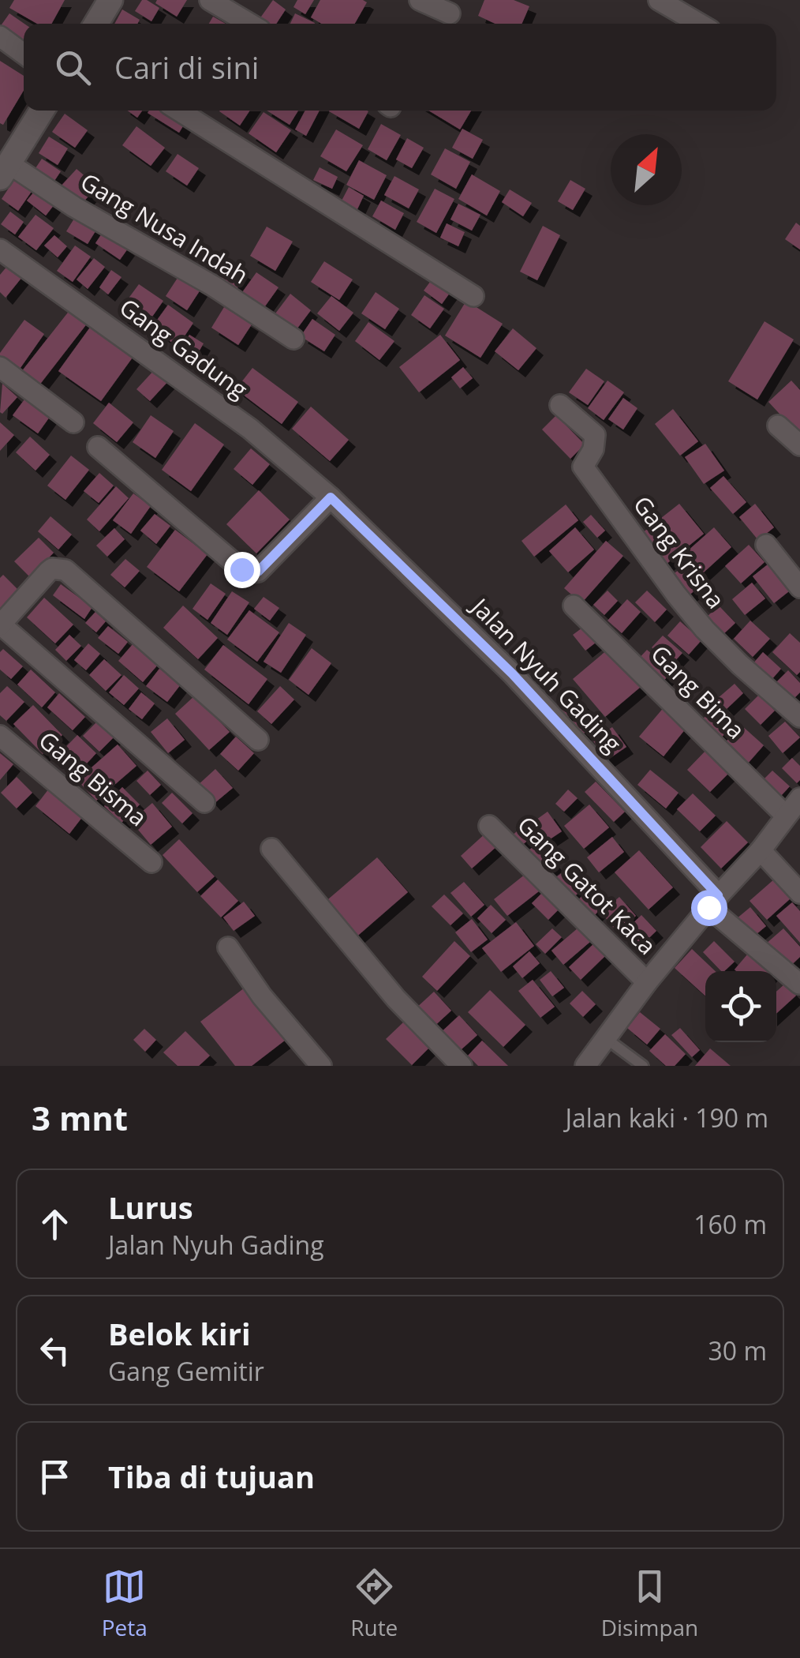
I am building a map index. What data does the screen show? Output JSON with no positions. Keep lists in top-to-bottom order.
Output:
{
  "streets": {
    "street": [
      "Gang Nusa Indah",
      "Gang Gadung",
      "Gang Krisna",
      "Jalan Nyuh Gading",
      "Gang Bima",
      "Gang Bisma",
      "Gang Gatot Kaca"
    ]
  },
  "crossings": [
    ["Gang Gadung", "Jalan Nyuh Gading"]
  ],
  "north": "top right",
  "page": {
    "search": "Cari di sini",
    "heading": ["3 mnt", "Jalan kaki · 190 m"],
    "list": [
      ["Lurus", "Jalan Nyuh Gading", "160 m"],
      ["Belok kiri", "Gang Gemitir", "30 m"],
      "Tiba di tujuan"
    ],
    "nav": ["Peta", "Rute", "Disimpan"]
  }
}
